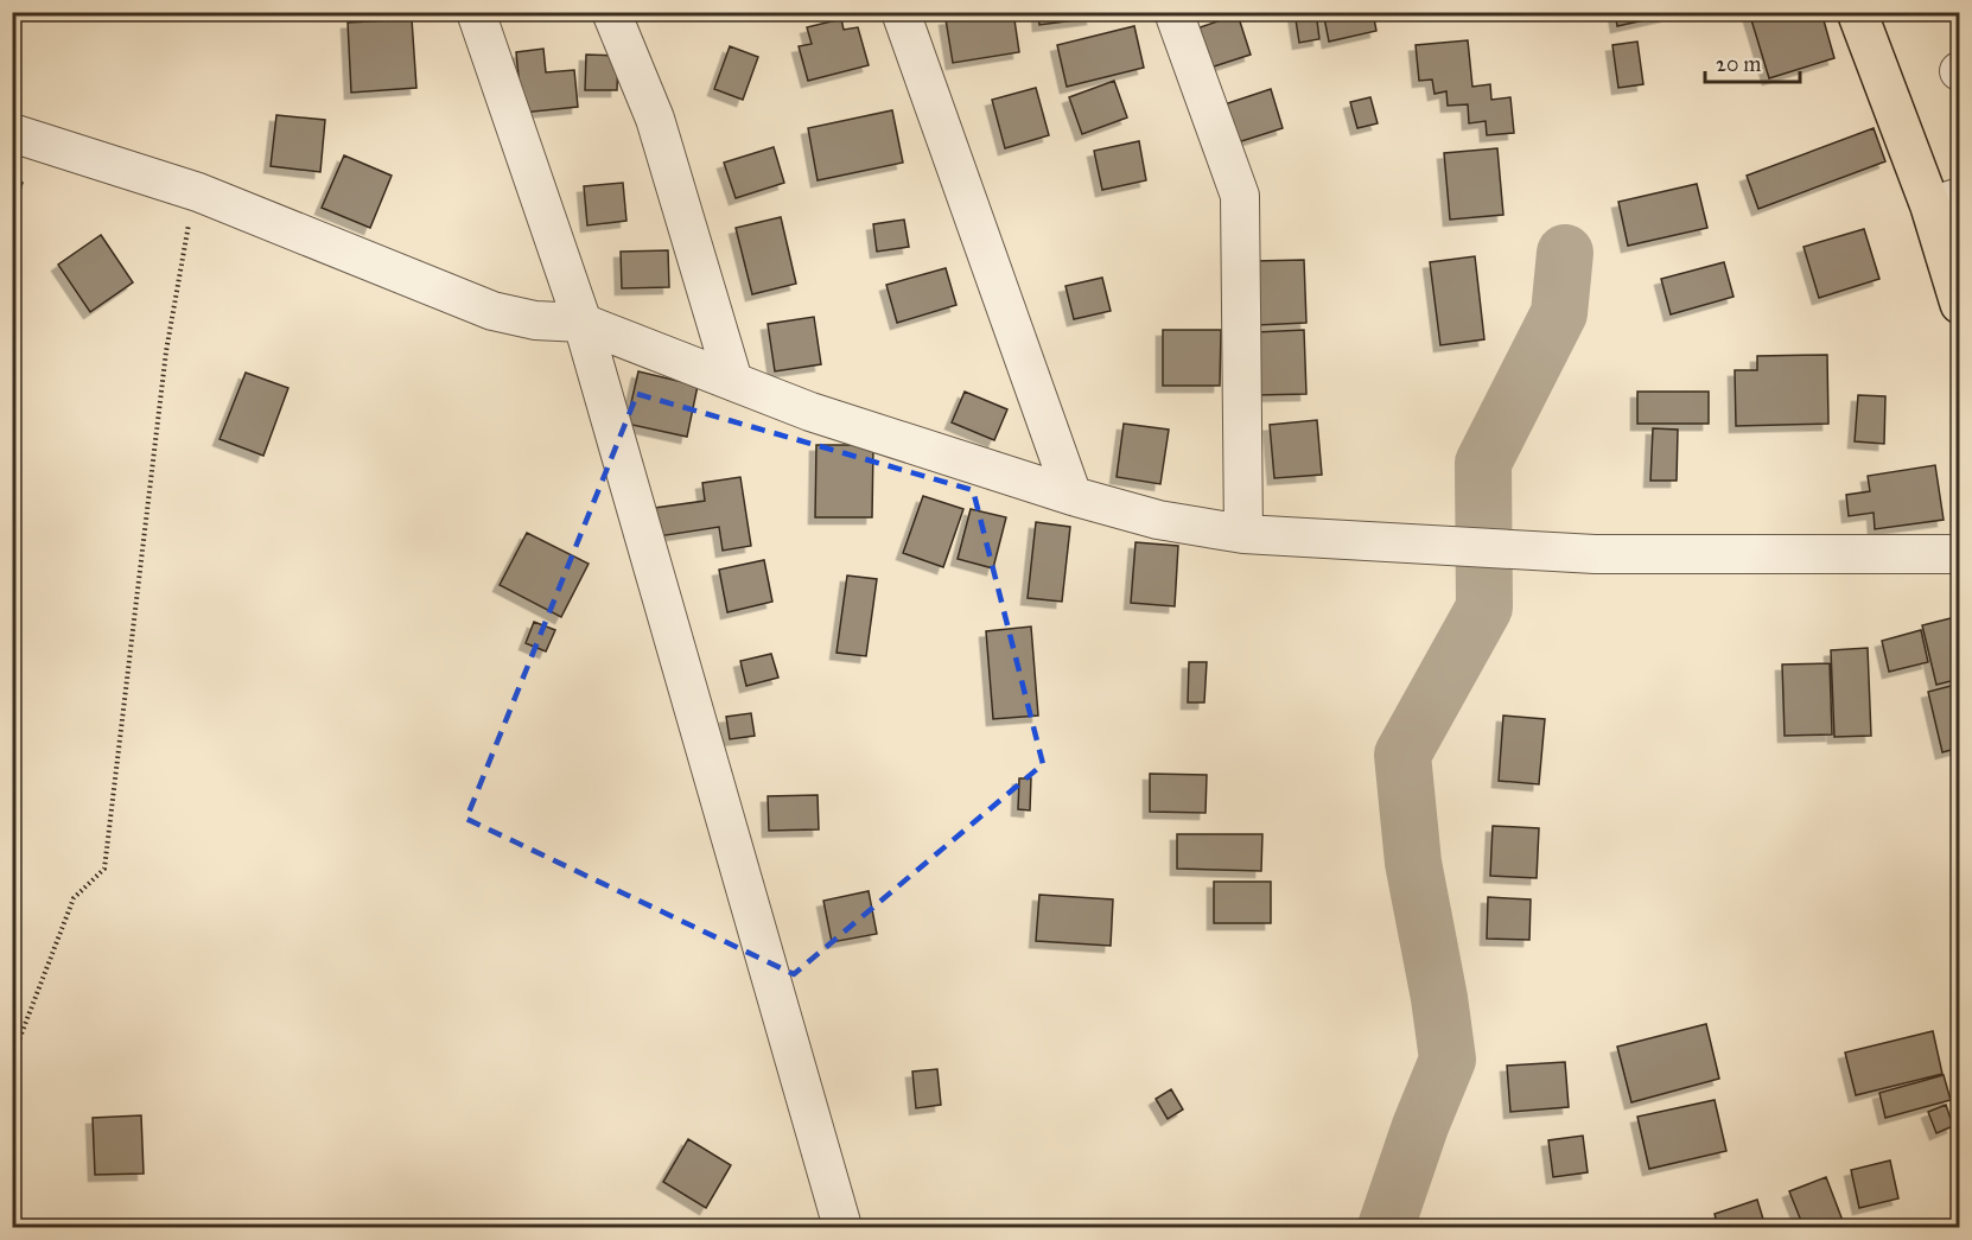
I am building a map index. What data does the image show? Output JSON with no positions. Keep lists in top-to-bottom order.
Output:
{
  "scale_bar": "20 m"
}
